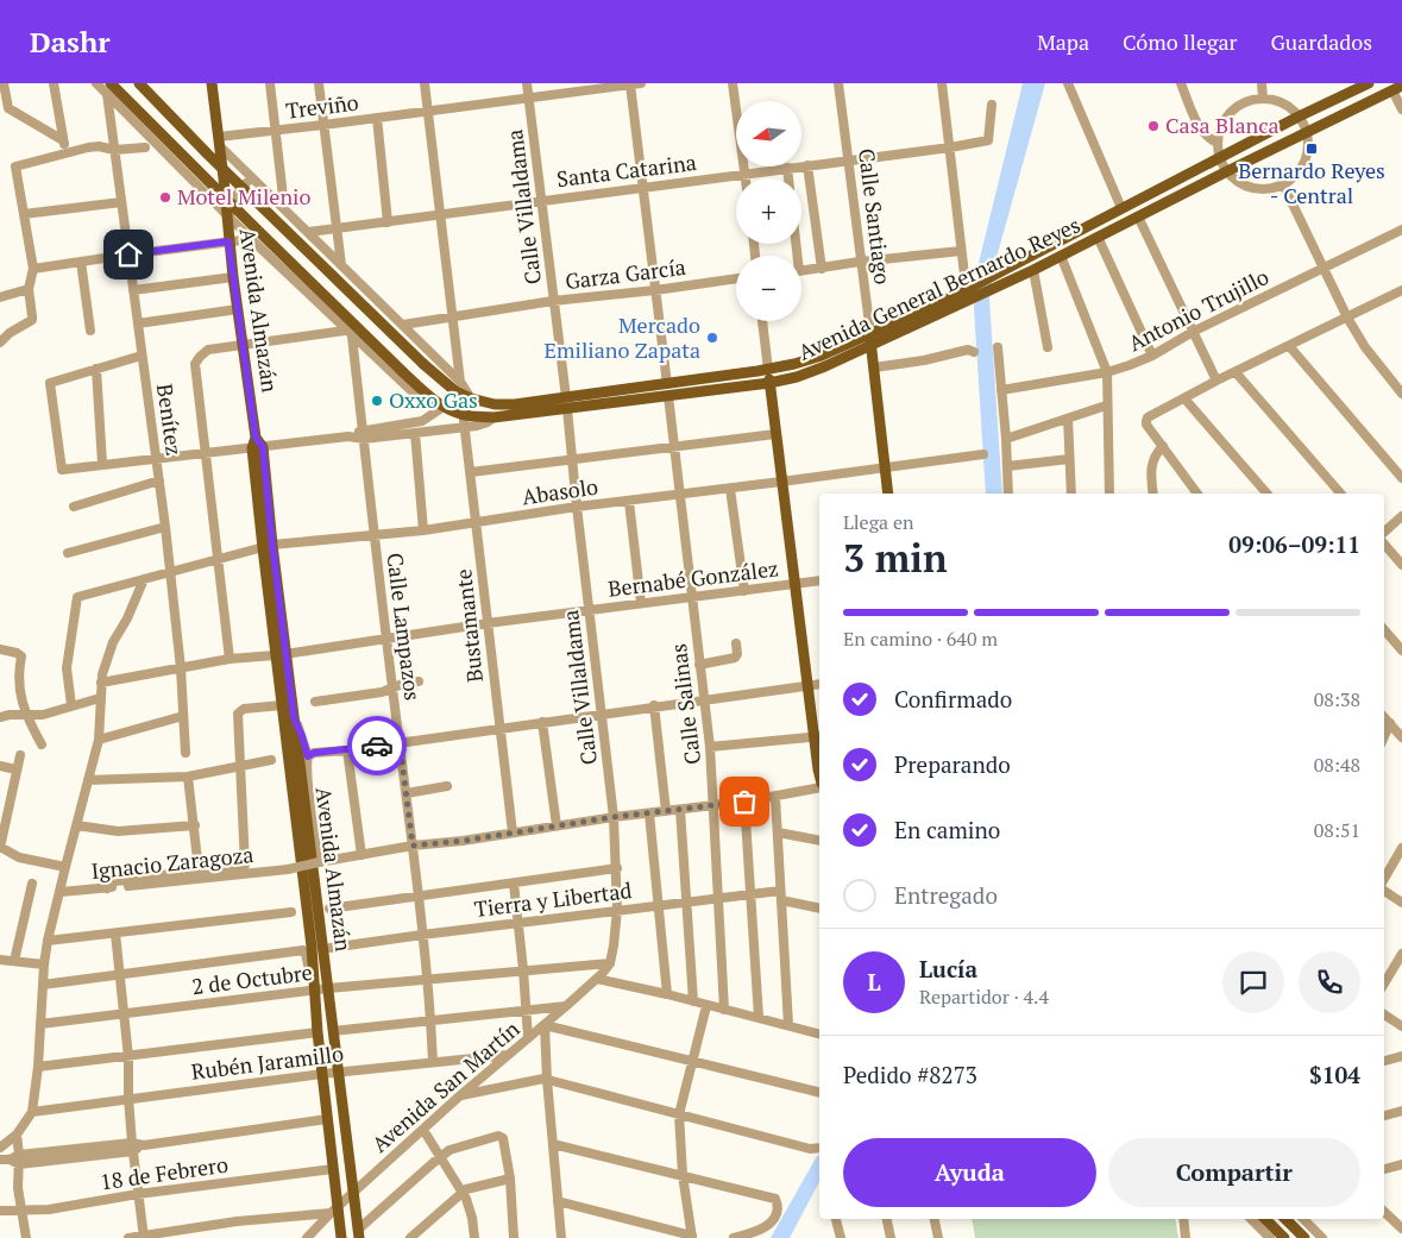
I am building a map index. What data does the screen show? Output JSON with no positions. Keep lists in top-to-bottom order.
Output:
{
  "streets": {
    "main road": ["Calle Santiago", "Avenida General Bernardo Reyes", "Avenida Almazán"],
    "street": [
      "Treviño",
      "Santa Catarina",
      "Calle Villaldama",
      "Garza García",
      "Antonio Trujillo",
      "Benítez",
      "Abasolo",
      "Bernabé González",
      "Bustamante",
      "Calle Lampazos",
      "Calle Salinas",
      "Ignacio Zaragoza",
      "Tierra y Libertad",
      "2 de Octubre",
      "Rubén Jaramillo",
      "Avenida San Martín",
      "18 de Febrero"
    ]
  },
  "crossings": [
    ["Treviño", "Calle Villaldama"],
    ["Treviño", "Avenida Almazán"],
    ["Santa Catarina", "Calle Villaldama"],
    ["Santa Catarina", "Calle Santiago"],
    ["Calle Villaldama", "Garza García"],
    ["Calle Villaldama", "Avenida General Bernardo Reyes"],
    ["Calle Villaldama", "Abasolo"],
    ["Calle Villaldama", "Bernabé González"],
    ["Calle Villaldama", "Tierra y Libertad"],
    ["Calle Villaldama", "2 de Octubre"],
    ["Calle Villaldama", "Avenida San Martín"],
    ["Calle Santiago", "Avenida General Bernardo Reyes"],
    ["Calle Santiago", "Abasolo"],
    ["Avenida General Bernardo Reyes", "Benítez"],
    ["Avenida General Bernardo Reyes", "Bustamante"],
    ["Avenida General Bernardo Reyes", "Calle Salinas"],
    ["Avenida Almazán", "Abasolo"],
    ["Avenida Almazán", "Bernabé González"],
    ["Avenida Almazán", "2 de Octubre"],
    ["Avenida Almazán", "Rubén Jaramillo"],
    ["Avenida Almazán", "Avenida San Martín"],
    ["Avenida Almazán", "18 de Febrero"],
    ["Benítez", "Abasolo"],
    ["Benítez", "Bernabé González"],
    ["Abasolo", "Bustamante"],
    ["Abasolo", "Calle Lampazos"],
    ["Abasolo", "Calle Salinas"],
    ["Bernabé González", "Bustamante"],
    ["Bernabé González", "Calle Lampazos"],
    ["Bernabé González", "Calle Salinas"],
    ["Calle Lampazos", "Tierra y Libertad"],
    ["Calle Lampazos", "2 de Octubre"],
    ["Calle Lampazos", "Rubén Jaramillo"],
    ["Calle Salinas", "Tierra y Libertad"],
    ["2 de Octubre", "Avenida San Martín"],
    ["Rubén Jaramillo", "Avenida San Martín"]
  ],
  "places": {
    "other": [
      "Casa Blanca",
      "Motel Milenio",
      "Mercado Emiliano Zapata",
      "Oxxo Gas"
    ],
    "transit": ["Bernardo Reyes - Central"]
  },
  "north": "left",
  "page": {
    "header": "Dashr",
    "nav": ["Mapa", "Cómo llegar", "Guardados"],
    "map_buttons": ["+", "−"],
    "heading": ["3 min", "Llega en", "09:06–09:11"],
    "panel": [
      "Lucía",
      "Repartidor · 4.4",
      "Pedido #8273",
      "$104"
    ],
    "bar": "En camino · 640 m",
    "list": [
      ["Confirmado", "08:38"],
      ["Preparando", "08:48"],
      ["En camino", "08:51"],
      "Entregado"
    ],
    "round": "L",
    "buttons": ["Ayuda", "Compartir"]
  }
}
